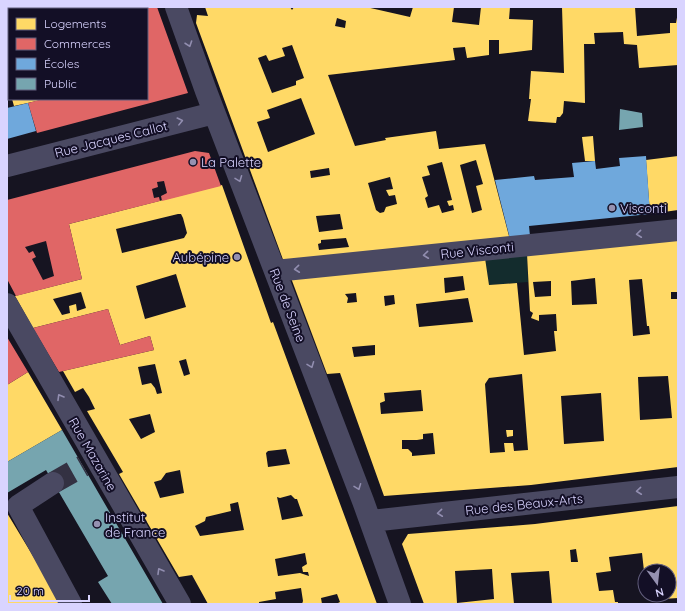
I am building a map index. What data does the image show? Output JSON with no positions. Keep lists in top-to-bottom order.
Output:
{
  "streets": {
    "street": [
      "Rue Jacques Callot",
      "Rue Visconti",
      "Rue de Seine",
      "Rue Mazarine",
      "Rue des Beaux-Arts"
    ]
  },
  "crossings": [
    ["Rue Jacques Callot", "Rue de Seine"],
    ["Rue Visconti", "Rue de Seine"],
    ["Rue de Seine", "Rue des Beaux-Arts"]
  ],
  "one_way": [
    "Rue Jacques Callot",
    "Rue Visconti",
    "Rue de Seine",
    "Rue Mazarine",
    "Rue des Beaux-Arts"
  ],
  "places": [
    "La Palette",
    "Visconti",
    "Aubépine",
    "Institut de France"
  ],
  "legend": [
    "Logements",
    "Commerces",
    "Écoles",
    "Public"
  ],
  "scale_bar": "20 m",
  "north": "bottom"
}
